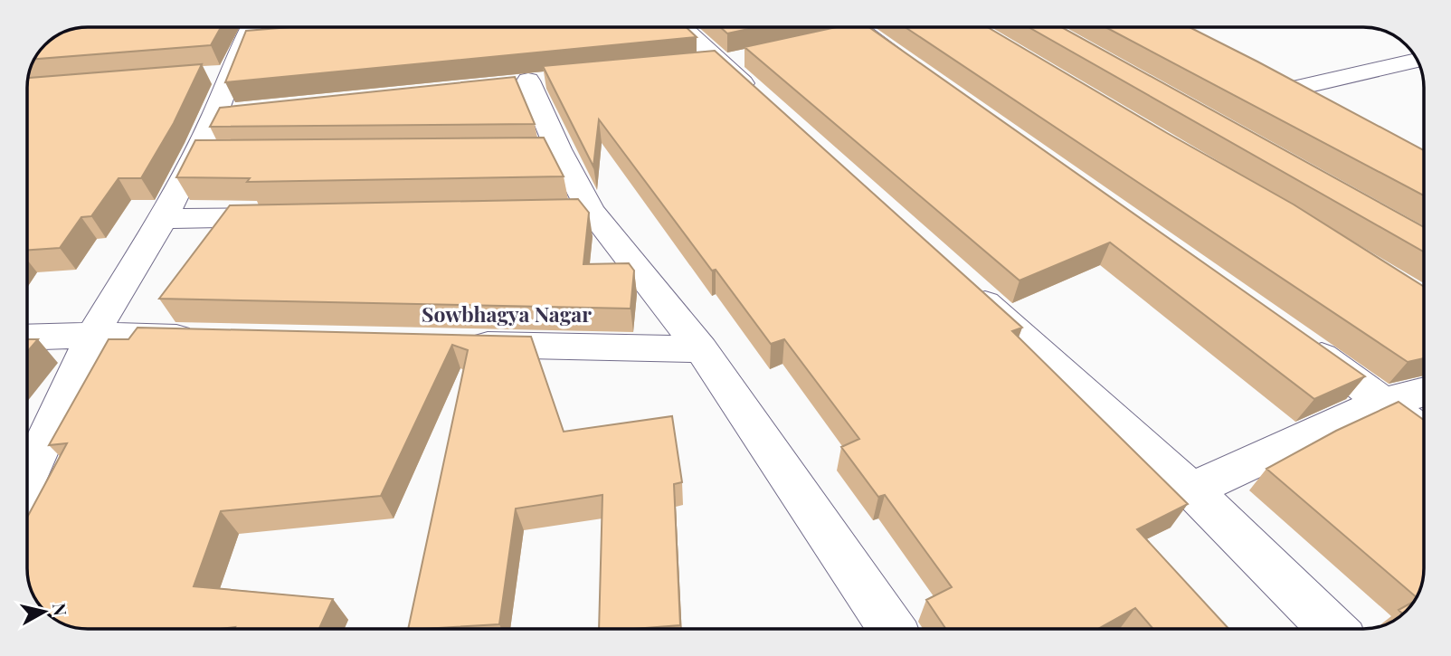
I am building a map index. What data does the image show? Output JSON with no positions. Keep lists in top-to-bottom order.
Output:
{
  "districts": ["Sowbhagya Nagar"],
  "north": "right"
}
